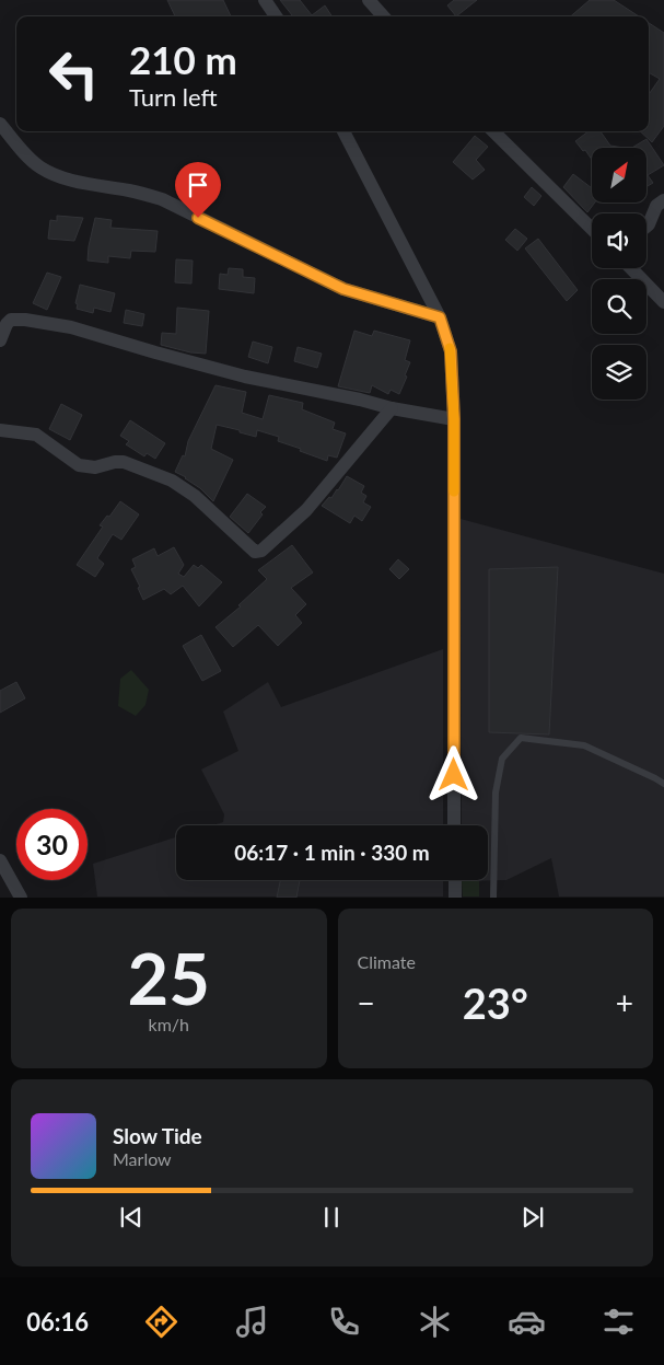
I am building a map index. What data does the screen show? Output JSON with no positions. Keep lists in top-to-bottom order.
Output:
{
  "north": "top right",
  "page": {
    "turn": ["210 m", "Turn left"],
    "limit": "30",
    "trip": "06:17 · 1 min · 330 m",
    "tile": [
      ["25", "km/h"],
      "Climate"
    ],
    "heat": ["−", "23°", "+"],
    "song": ["Slow Tide", "Marlow"],
    "tabs": "06:16"
  }
}
